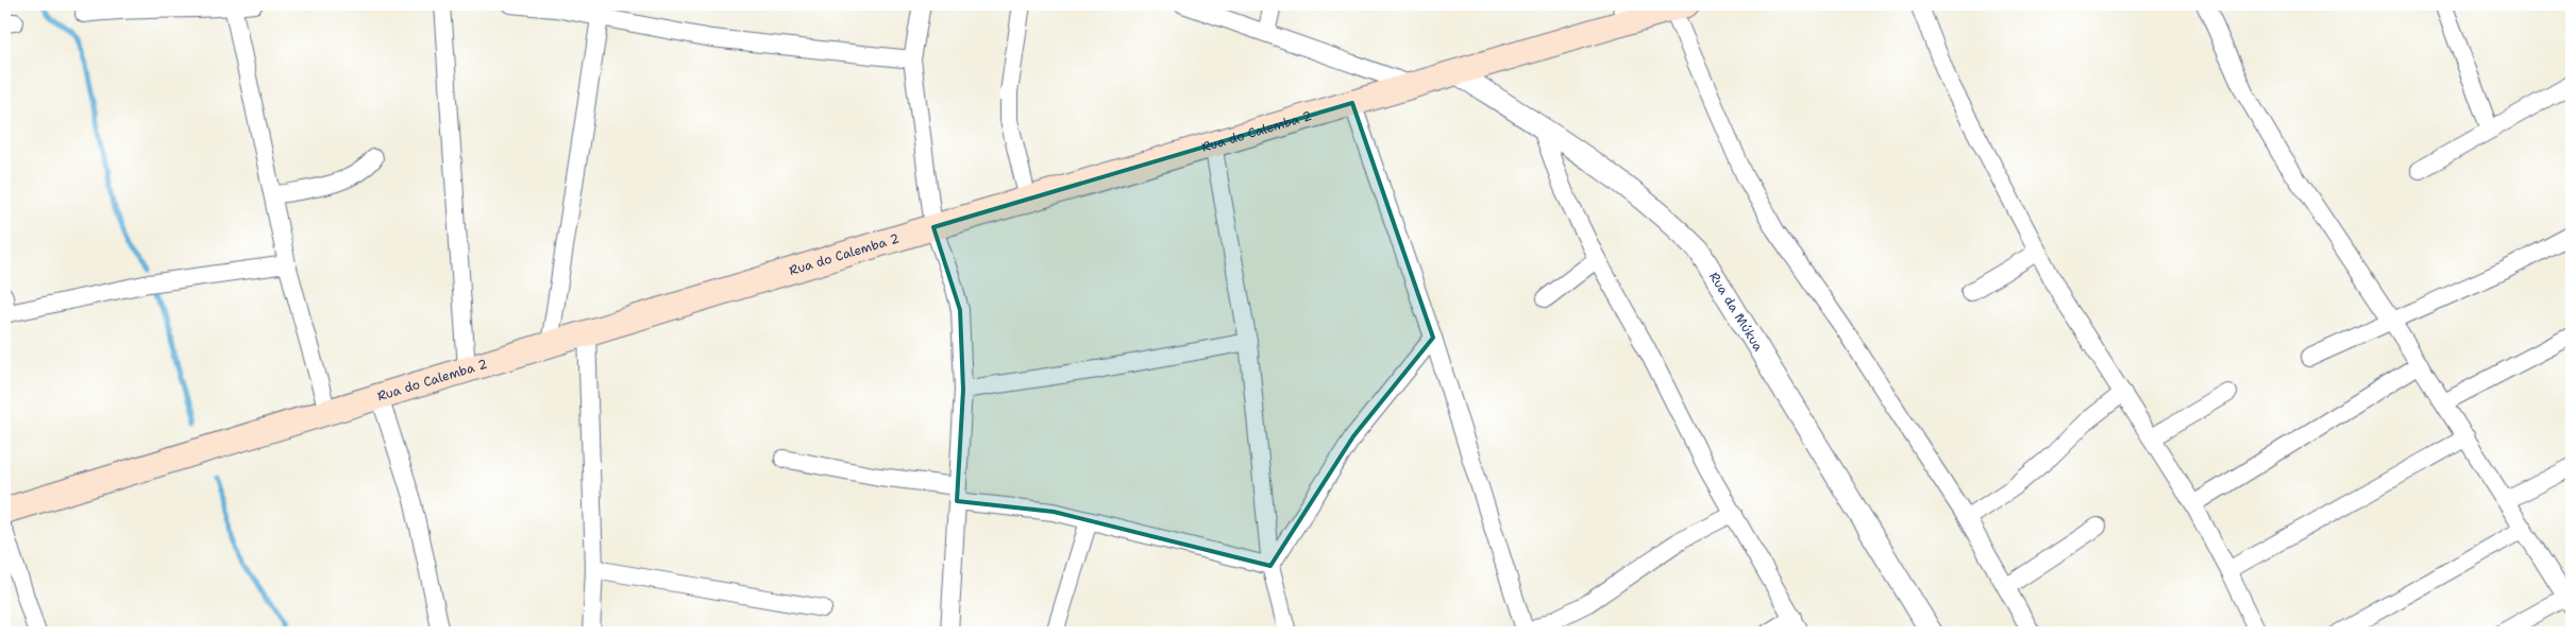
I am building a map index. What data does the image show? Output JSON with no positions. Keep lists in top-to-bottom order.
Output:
{
  "streets": {
    "main road": ["Rua do Calemba 2"],
    "street": ["Rua da Múkua"]
  },
  "crossings": [
    ["Rua do Calemba 2", "Rua da Múkua"]
  ]
}
